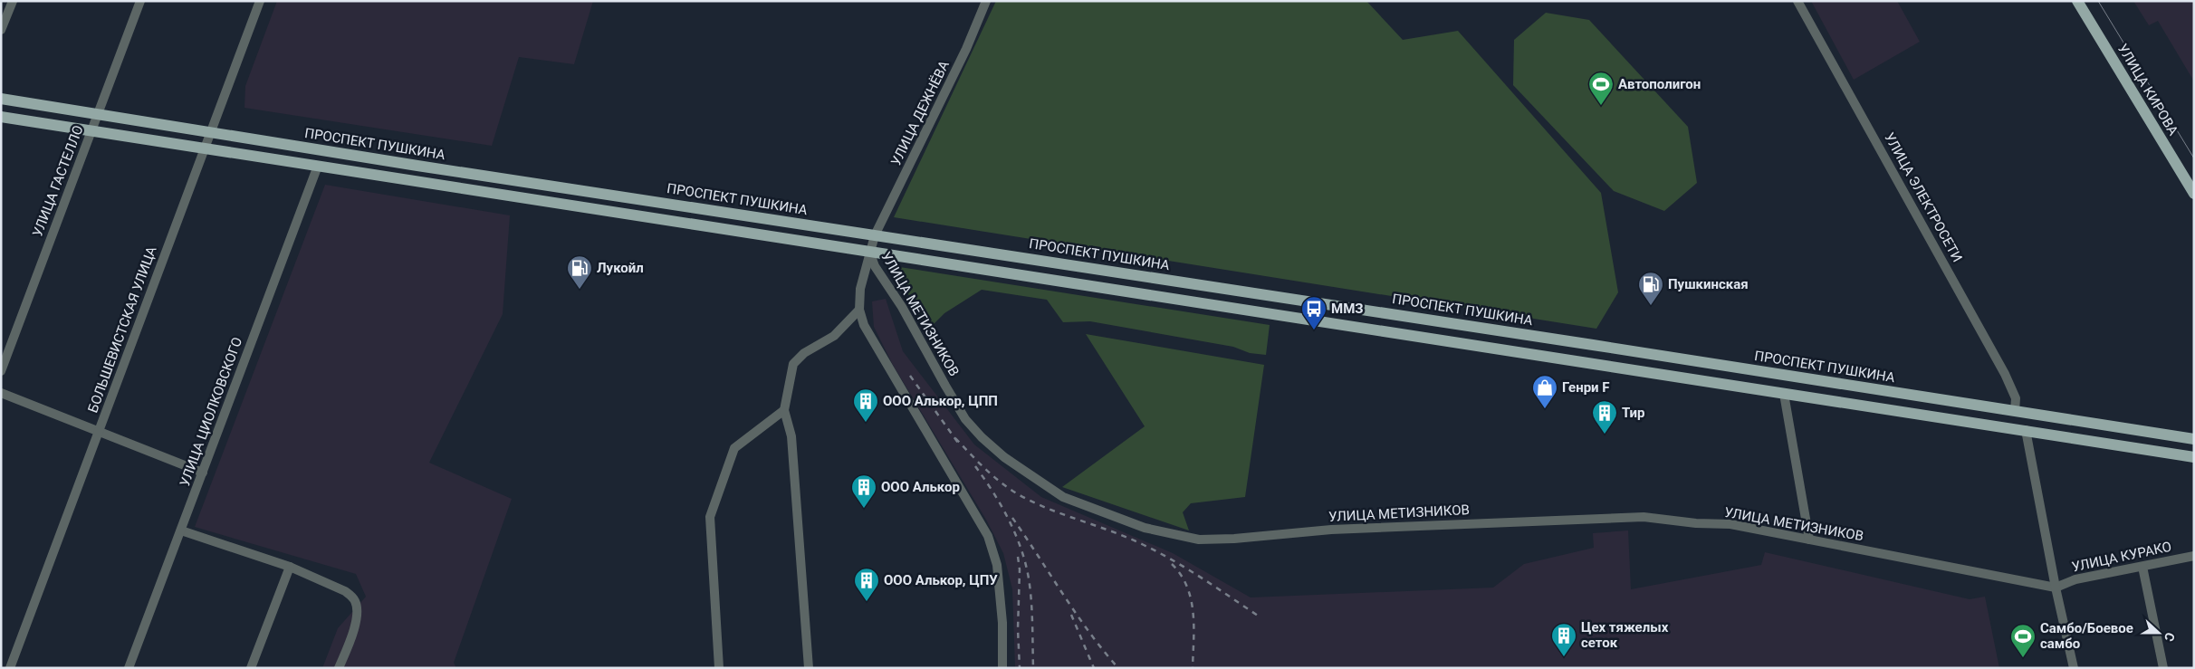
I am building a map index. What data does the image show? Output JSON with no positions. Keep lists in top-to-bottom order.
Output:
{
  "streets": {
    "main road": ["УЛИЦА КИРОВА", "ПРОСПЕКТ ПУШКИНА"],
    "street": [
      "УЛИЦА ДЕЖНЁВА",
      "УЛИЦА ГАСТЕЛЛО",
      "УЛИЦА ЭЛЕКТРОСЕТИ",
      "УЛИЦА МЕТИЗНИКОВ",
      "БОЛЬШЕВИСТСКАЯ УЛИЦА",
      "УЛИЦА ЦИОЛКОВСКОГО",
      "УЛИЦА КУРАКО"
    ]
  },
  "crossings": [
    ["УЛИЦА ДЕЖНЁВА", "ПРОСПЕКТ ПУШКИНА"],
    ["УЛИЦА ДЕЖНЁВА", "УЛИЦА МЕТИЗНИКОВ"],
    ["ПРОСПЕКТ ПУШКИНА", "УЛИЦА ГАСТЕЛЛО"],
    ["ПРОСПЕКТ ПУШКИНА", "УЛИЦА ЭЛЕКТРОСЕТИ"],
    ["ПРОСПЕКТ ПУШКИНА", "БОЛЬШЕВИСТСКАЯ УЛИЦА"],
    ["УЛИЦА МЕТИЗНИКОВ", "УЛИЦА КУРАКО"]
  ],
  "places": {
    "sports": ["Автополигон", "Самбо/Боевое самбо"],
    "fuel station": ["Лукойл", "Пушкинская"],
    "bus stop": ["ММЗ"],
    "shop": ["Генри F"],
    "building": [
      "ООО Алькор, ЦПП",
      "Тир",
      "ООО Алькор",
      "ООО Алькор, ЦПУ",
      "Цех тяжелых сеток"
    ]
  },
  "north": "right"
}
